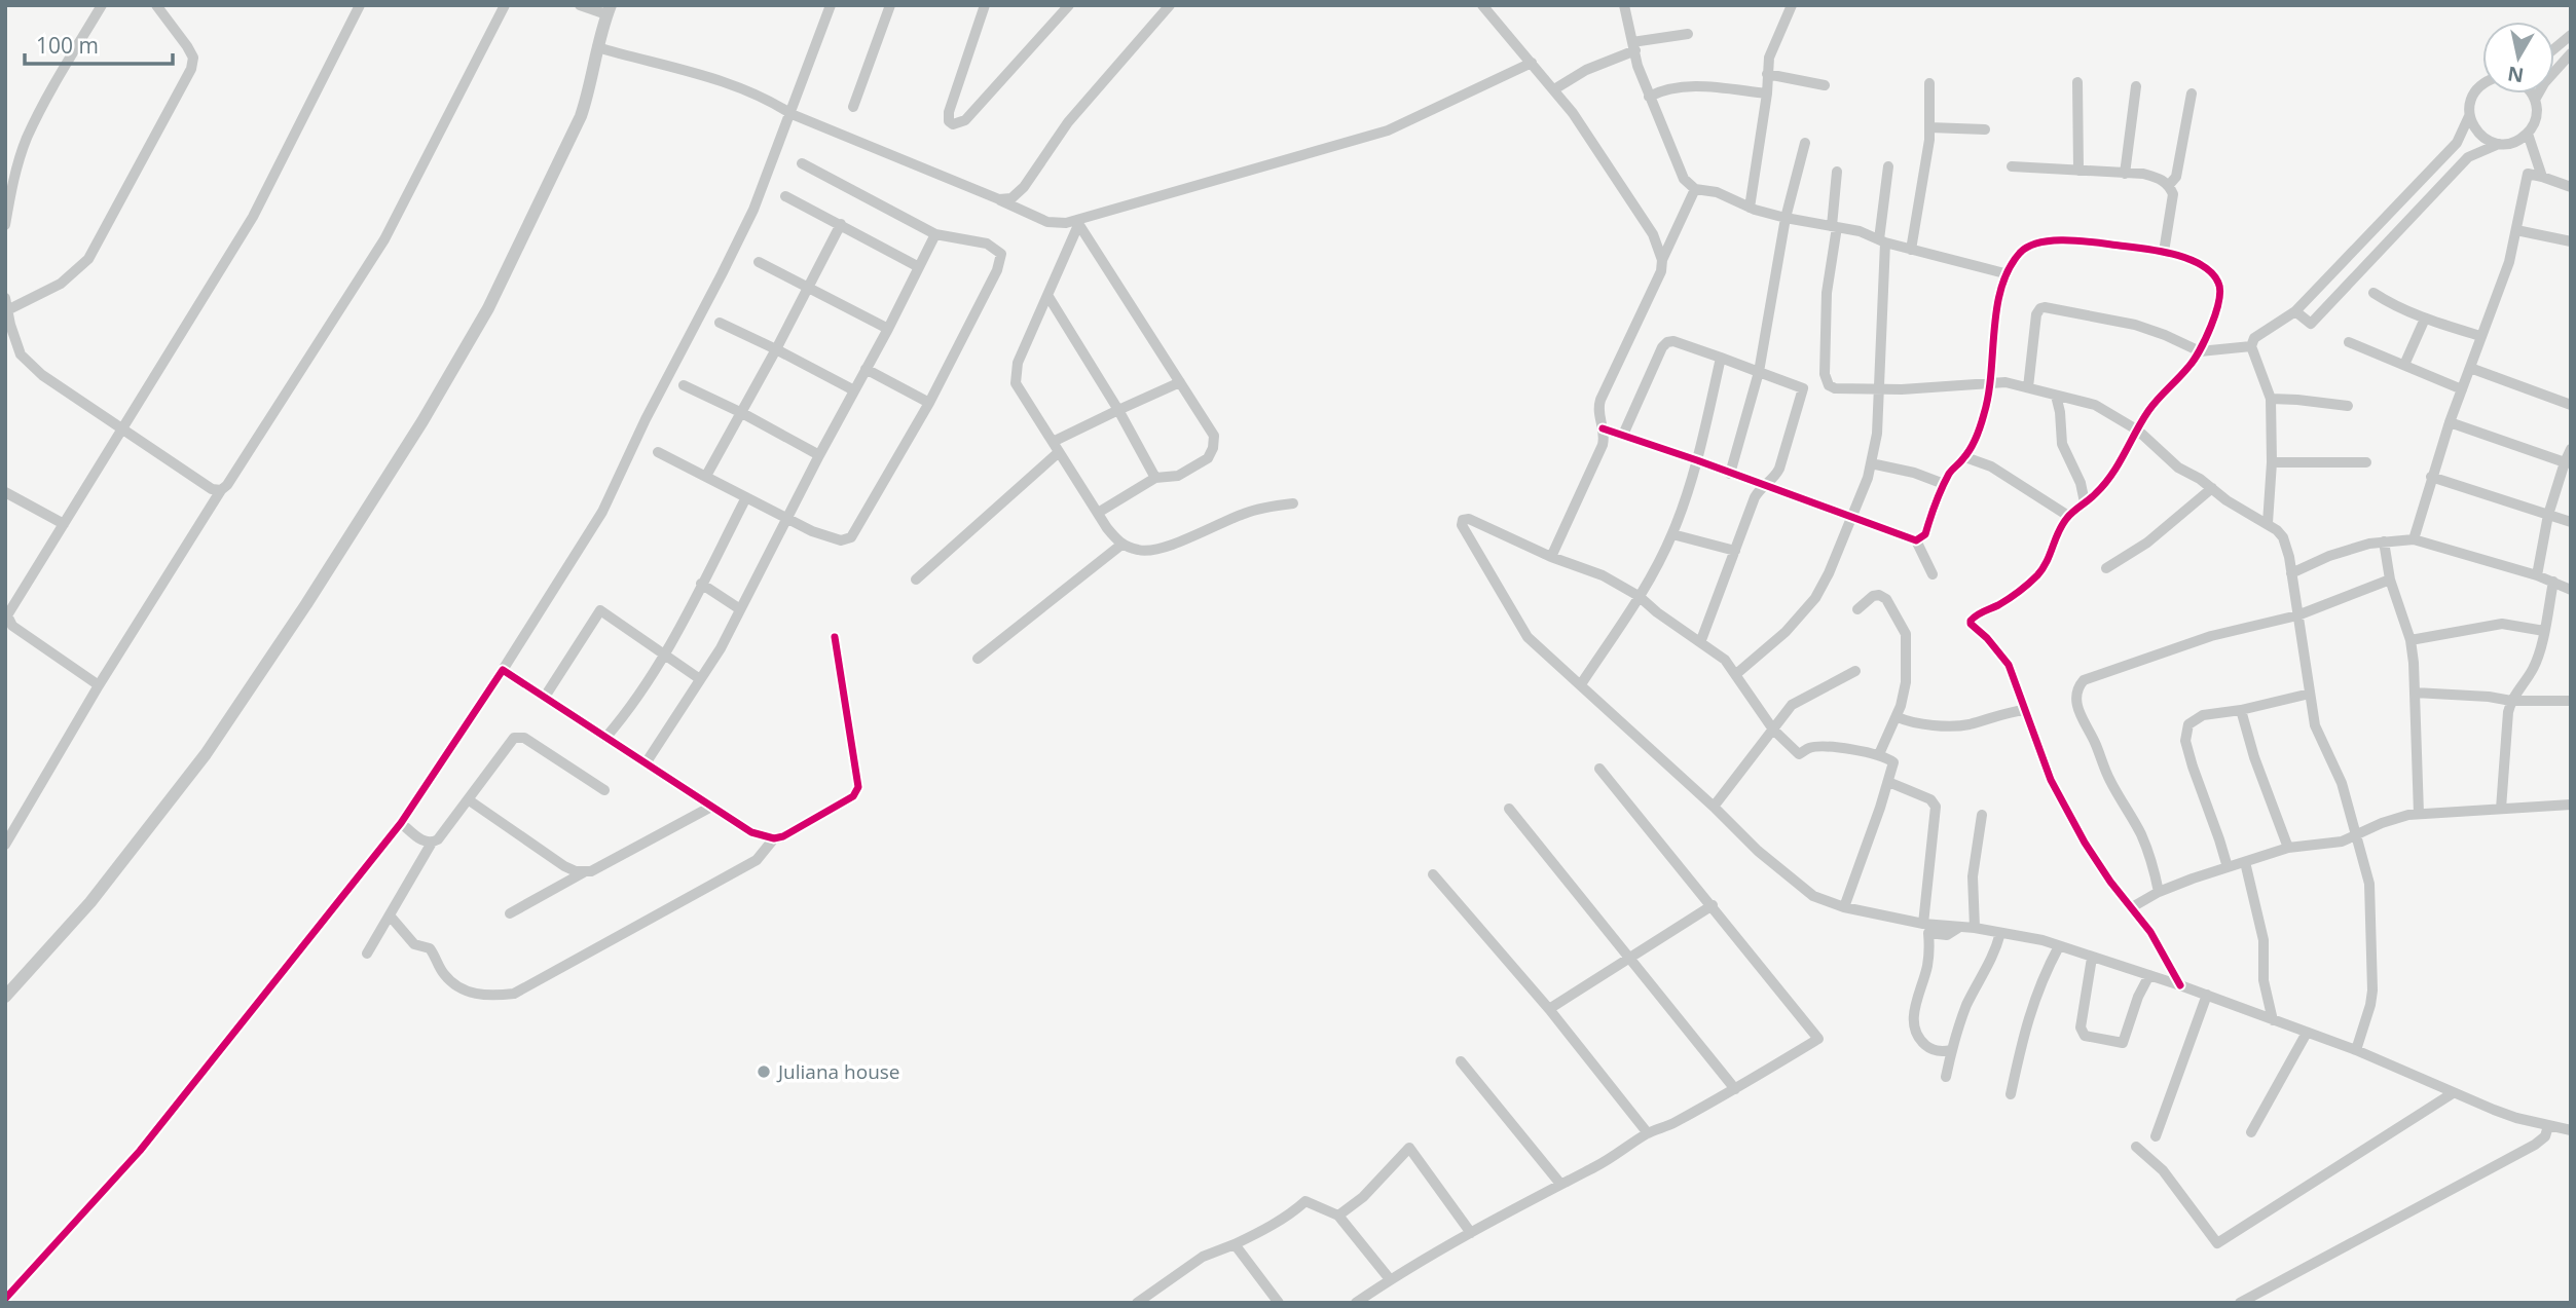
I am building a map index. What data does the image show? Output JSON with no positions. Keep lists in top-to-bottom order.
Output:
{
  "places": ["Juliana house"],
  "scale_bar": "100 m",
  "north": "bottom"
}
